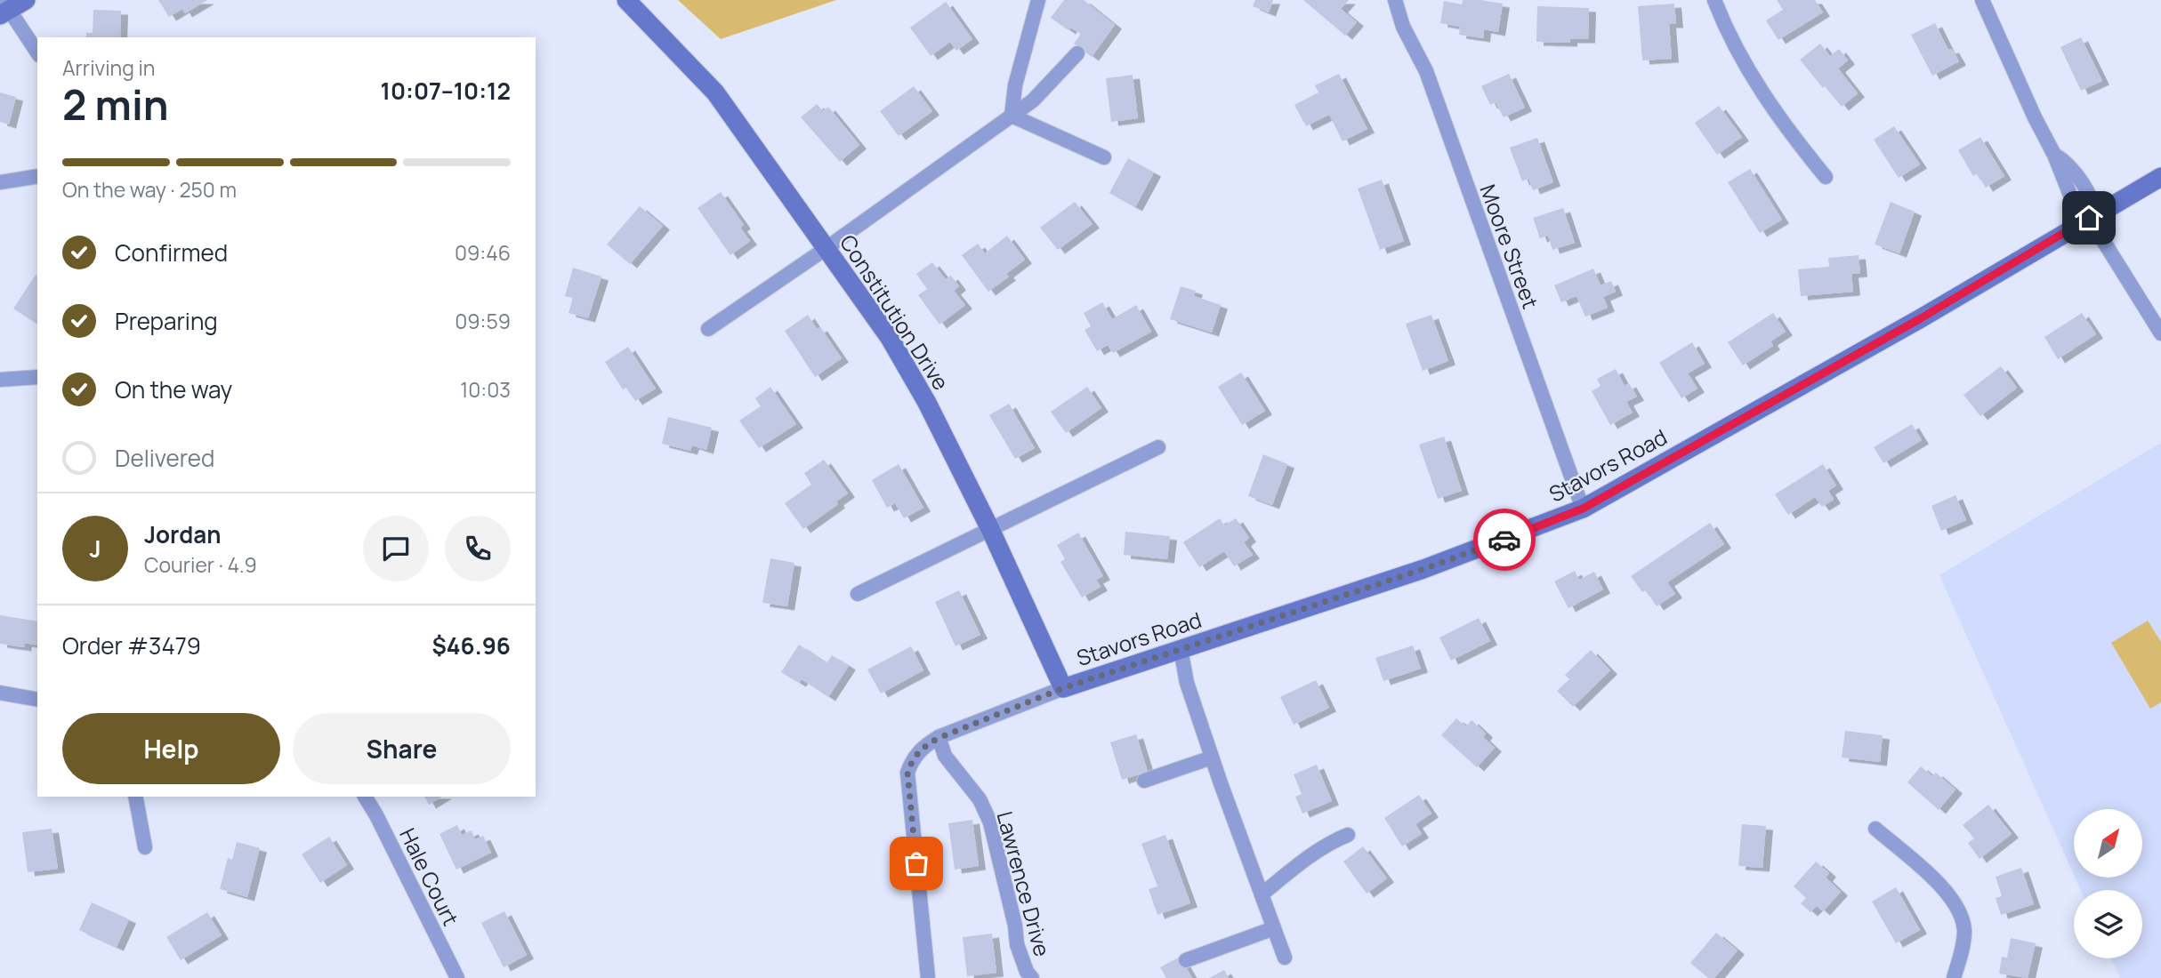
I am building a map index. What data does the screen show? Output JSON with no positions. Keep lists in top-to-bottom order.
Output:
{
  "streets": {
    "street": [
      "Moore Street",
      "Constitution Drive",
      "Stavors Road",
      "Hale Court",
      "Lawrence Drive"
    ]
  },
  "crossings": [
    ["Moore Street", "Stavors Road"],
    ["Constitution Drive", "Stavors Road"],
    ["Stavors Road", "Lawrence Drive"]
  ],
  "north": "top right",
  "page": {
    "heading": ["2 min", "Arriving in", "10:07–10:12"],
    "panel": [
      "Jordan",
      "Courier · 4.9",
      "Order #3479",
      "$46.96"
    ],
    "bar": "On the way · 250 m",
    "list": [
      ["Confirmed", "09:46"],
      ["Preparing", "09:59"],
      ["On the way", "10:03"],
      "Delivered"
    ],
    "round": "J",
    "buttons": ["Help", "Share"]
  }
}
